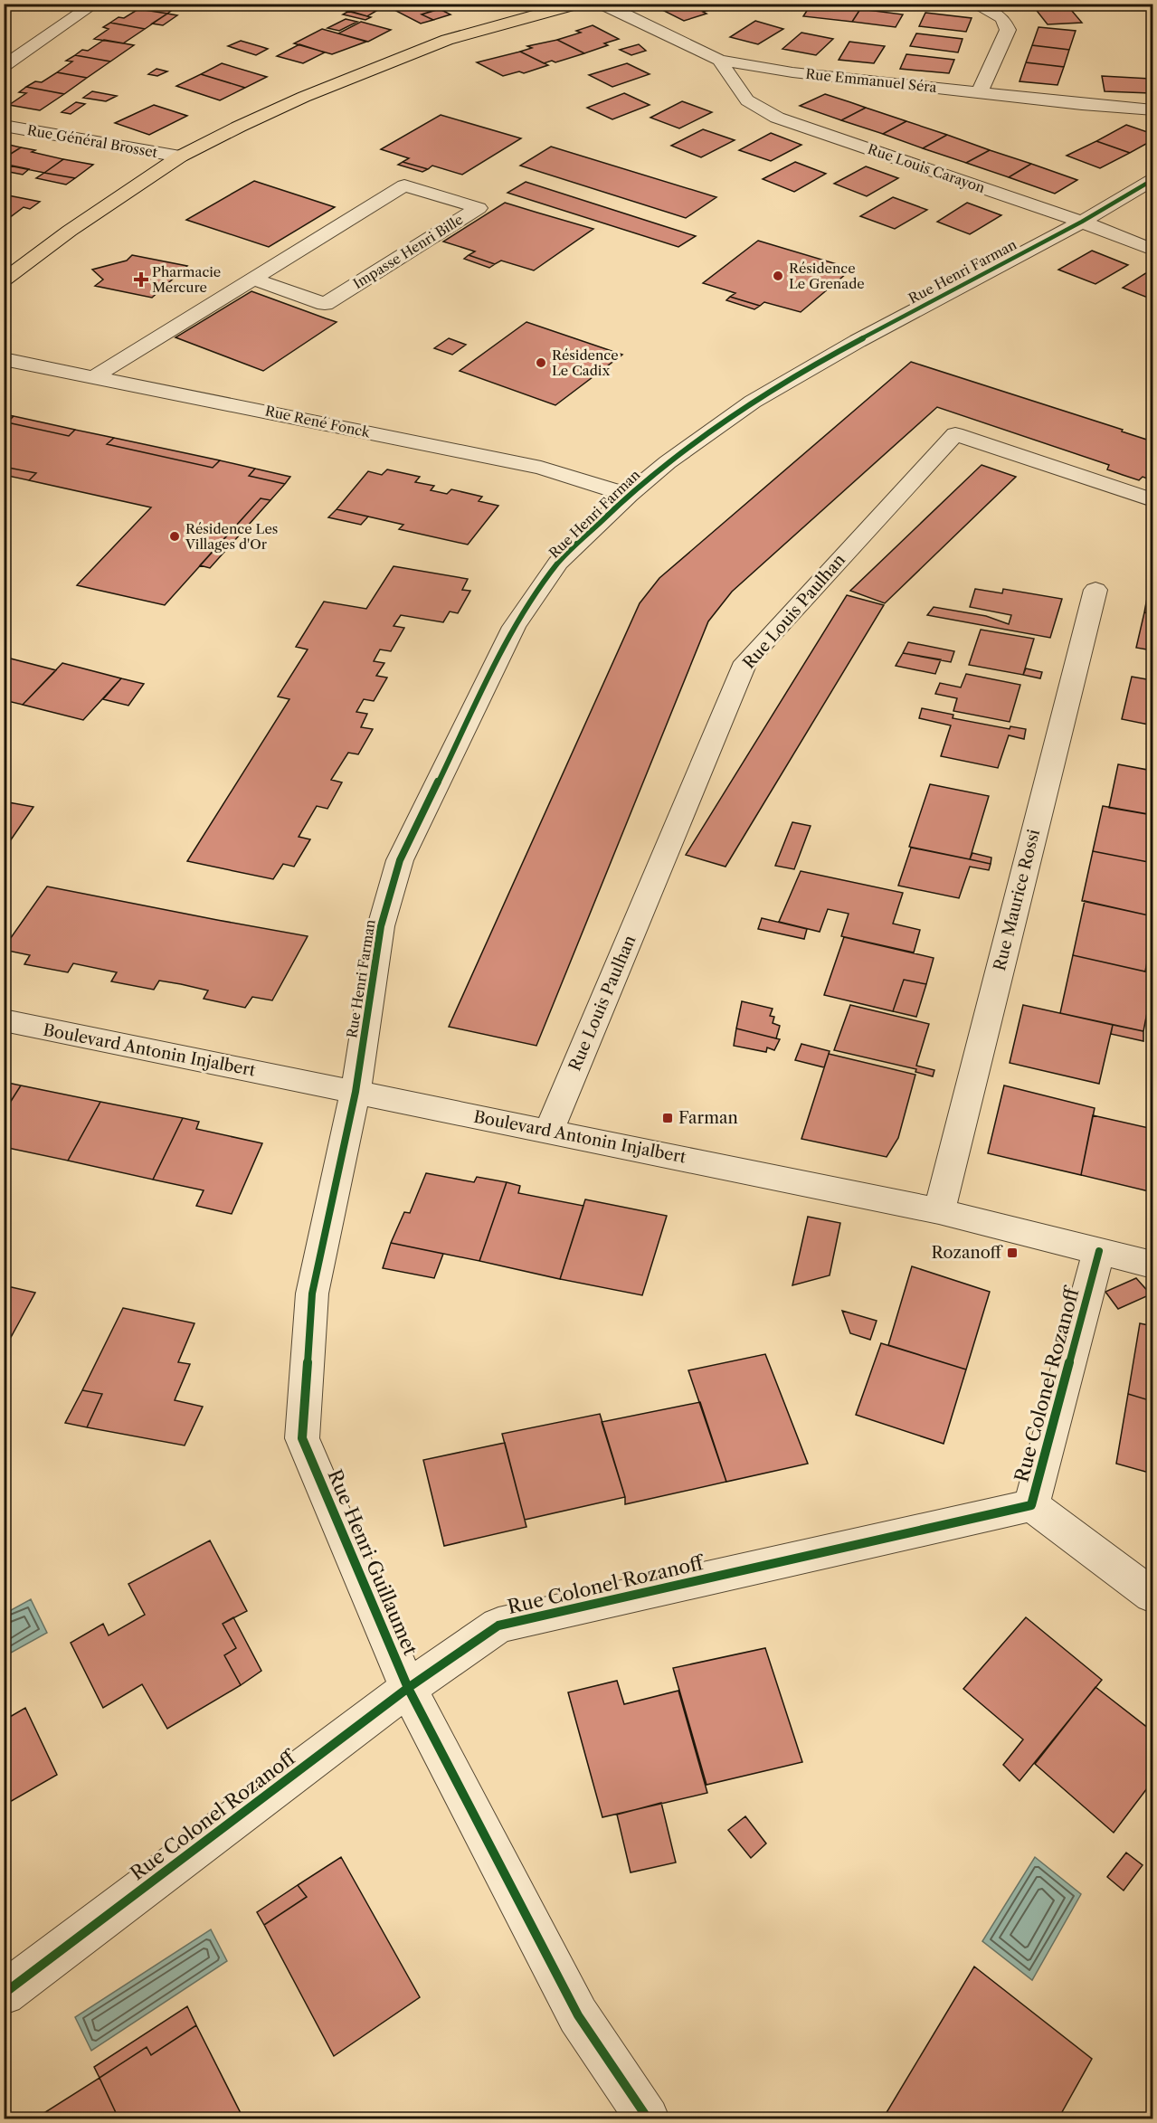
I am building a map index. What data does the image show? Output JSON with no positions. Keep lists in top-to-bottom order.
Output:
{
  "streets": {
    "street": [
      "Rue Emmanuel Séra",
      "Rue Général Brosset",
      "Rue Louis Carayon",
      "Impasse Henri Bille",
      "Rue Henri Farman",
      "Rue René Fonck",
      "Rue Louis Paulhan",
      "Rue Maurice Rossi",
      "Boulevard Antonin Injalbert",
      "Rue Colonel Rozanoff",
      "Rue Henri Guillaumet"
    ]
  },
  "crossings": [
    ["Rue Emmanuel Séra", "Rue Louis Carayon"],
    ["Rue Louis Carayon", "Rue Henri Farman"],
    ["Impasse Henri Bille", "Rue René Fonck"],
    ["Rue Henri Farman", "Rue René Fonck"],
    ["Rue Henri Farman", "Boulevard Antonin Injalbert"],
    ["Rue Henri Farman", "Rue Henri Guillaumet"],
    ["Rue Louis Paulhan", "Boulevard Antonin Injalbert"],
    ["Rue Maurice Rossi", "Boulevard Antonin Injalbert"],
    ["Boulevard Antonin Injalbert", "Rue Colonel Rozanoff"],
    ["Boulevard Antonin Injalbert", "Rue Henri Guillaumet"],
    ["Rue Colonel Rozanoff", "Rue Henri Guillaumet"]
  ],
  "places": {
    "other": ["Résidence Le Grenade", "Résidence Le Cadix", "Résidence Les Villages d'Or"],
    "health": ["Pharmacie Mercure"],
    "transit": ["Farman", "Rozanoff"]
  }
}
